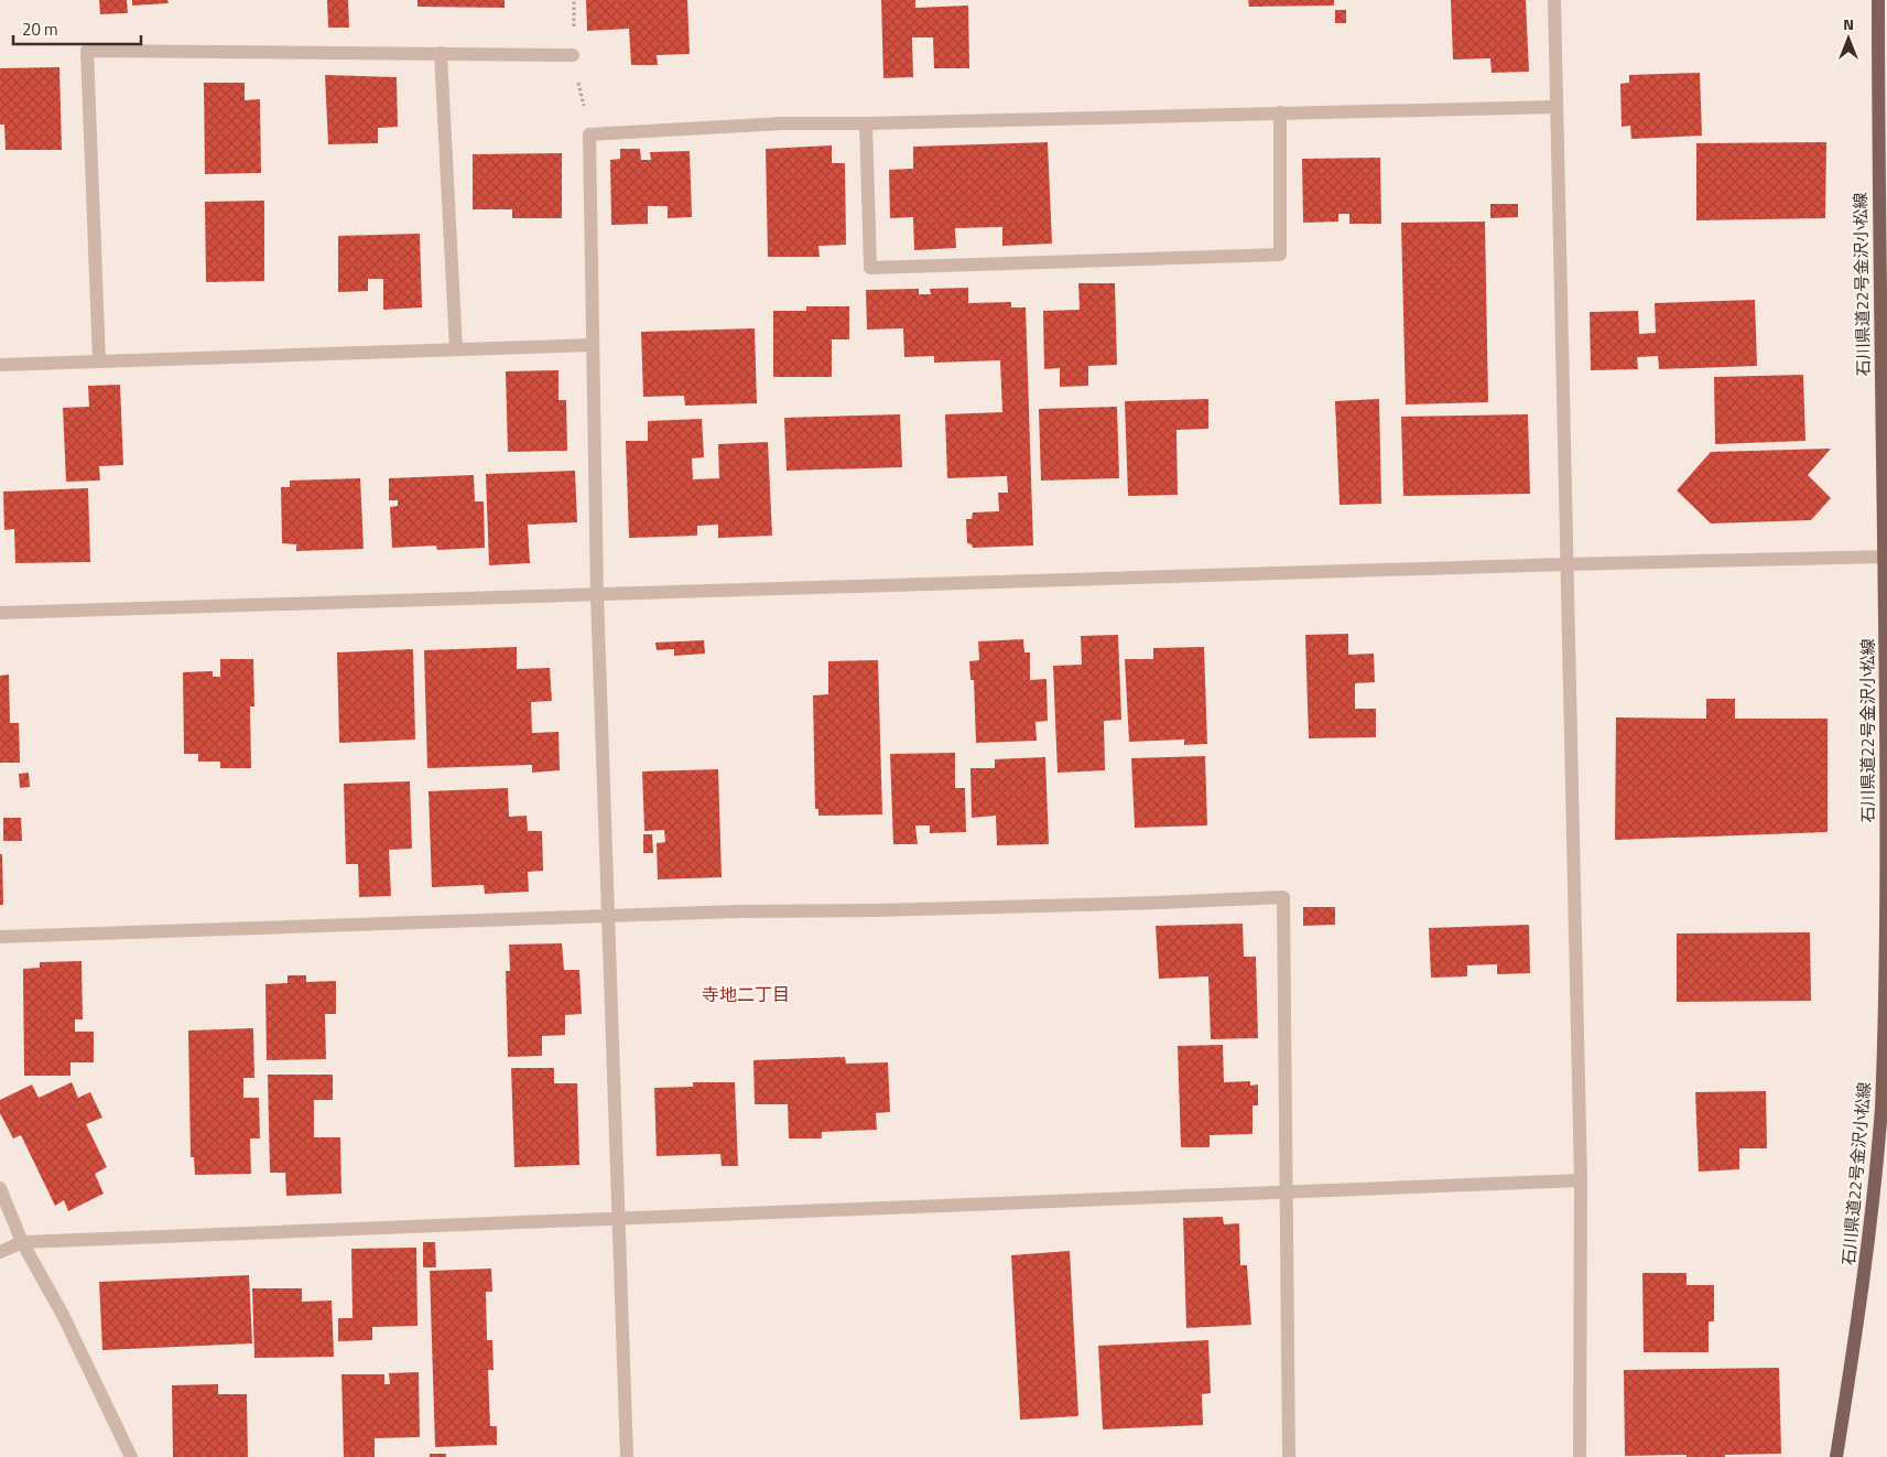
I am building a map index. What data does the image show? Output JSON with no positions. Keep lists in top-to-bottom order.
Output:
{
  "streets": {
    "main road": ["石川県道22号金沢小松線"]
  },
  "districts": ["寺地二丁目"],
  "scale_bar": "20 m",
  "north": "top"
}
